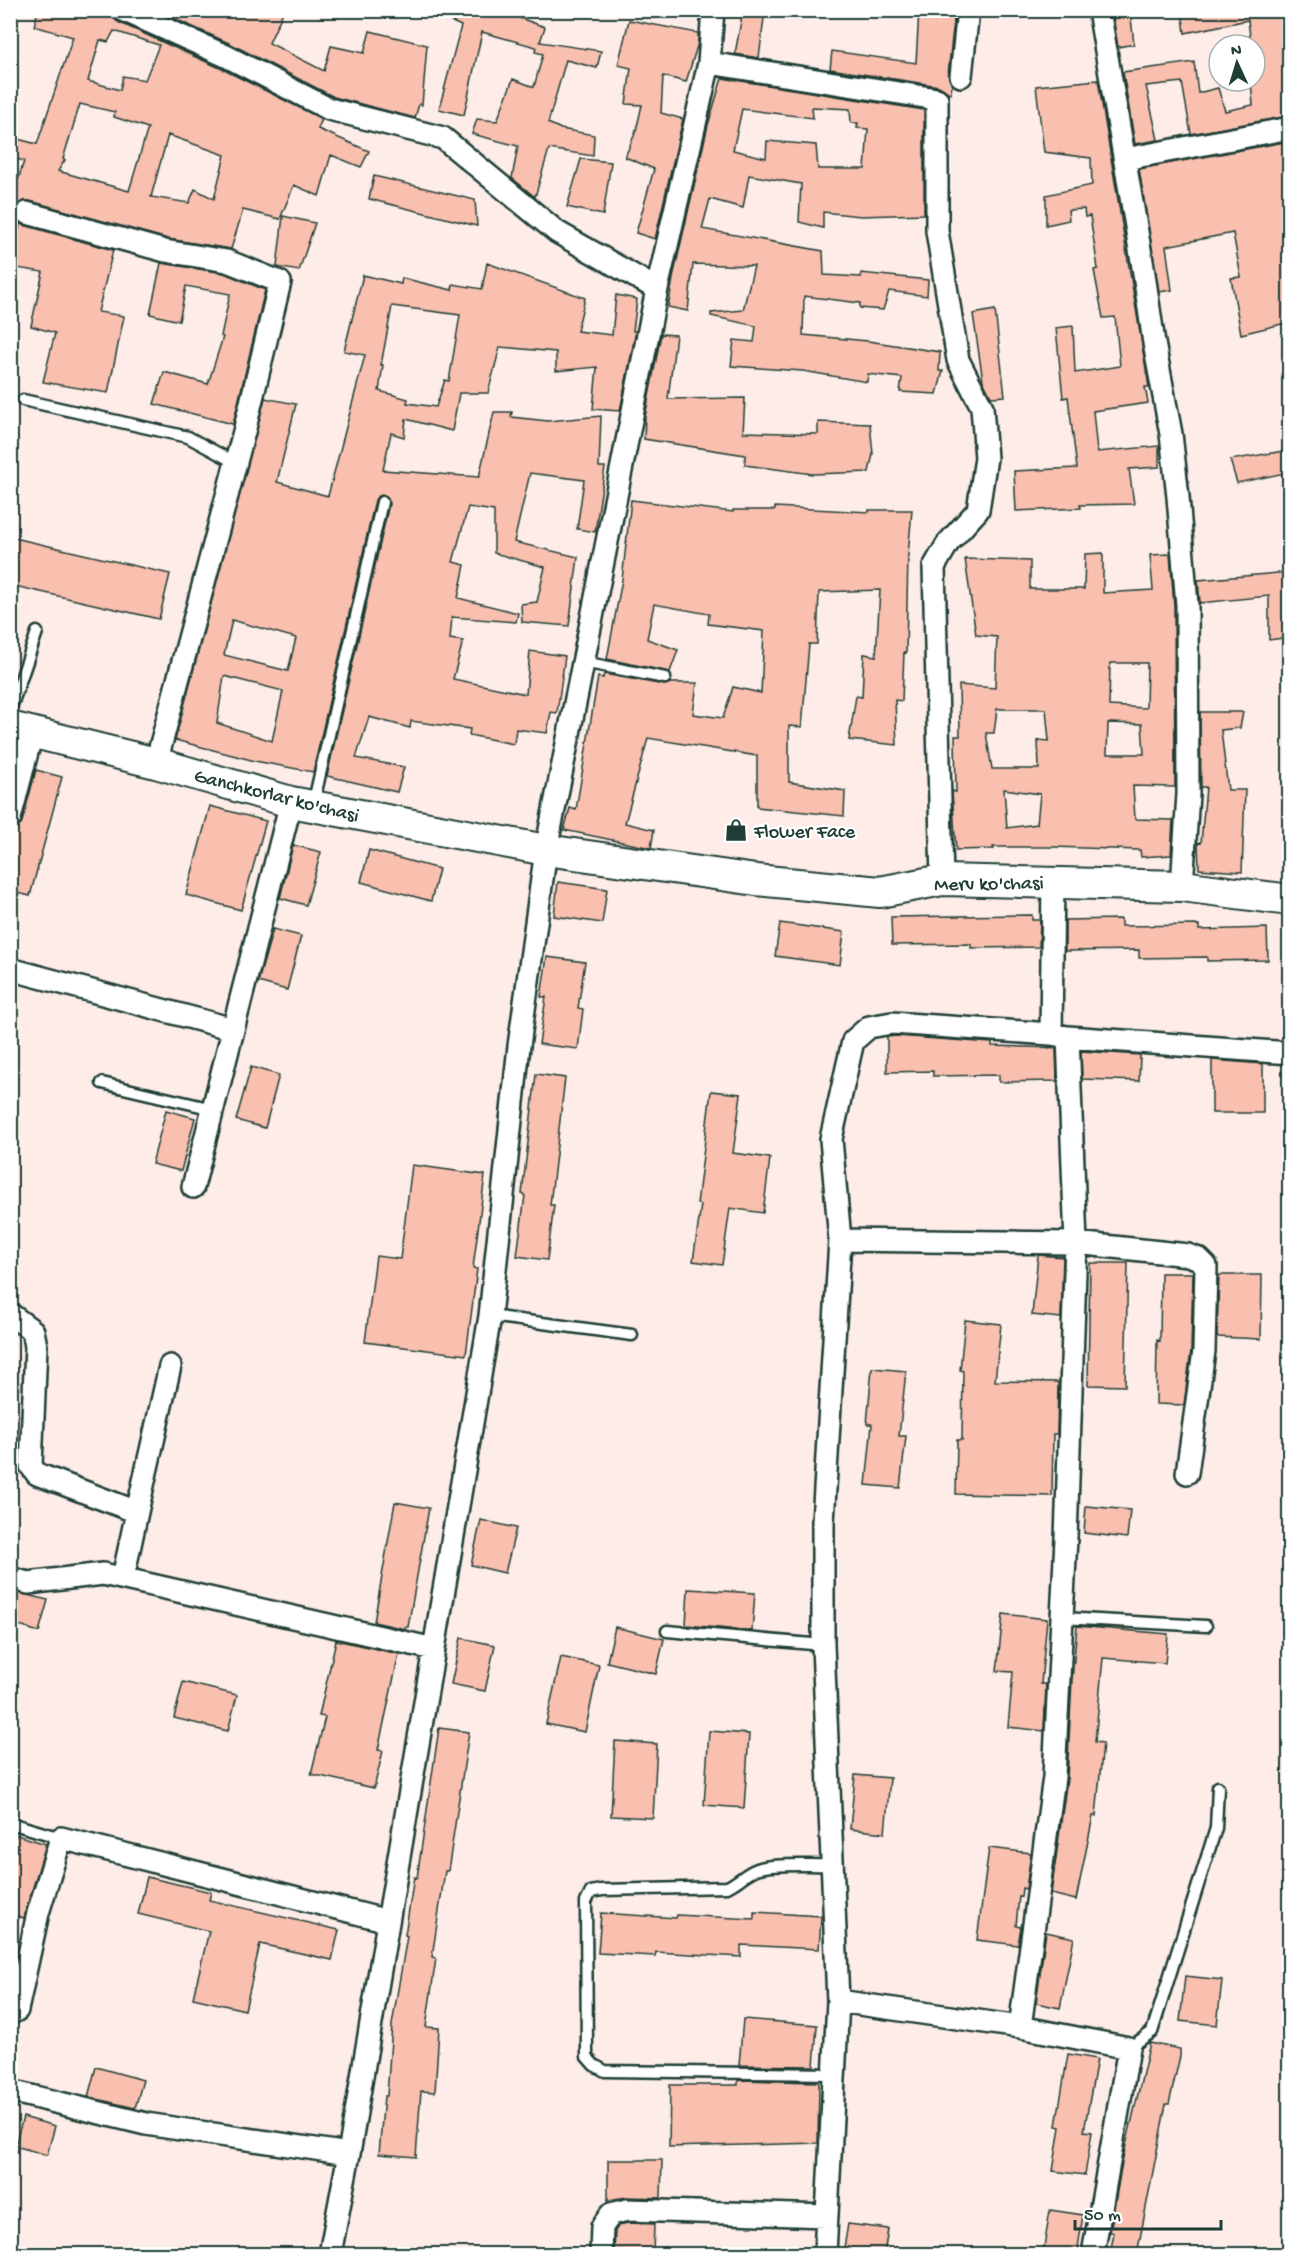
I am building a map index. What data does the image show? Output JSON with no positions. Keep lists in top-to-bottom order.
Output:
{
  "streets": {
    "street": ["Ganchkorlar ko'chasi", "Merv ko'chasi"]
  },
  "crossings": [
    ["Ganchkorlar ko'chasi", "Merv ko'chasi"]
  ],
  "places": {
    "shop": ["Flower Face"]
  },
  "scale_bar": "50 m",
  "north": "top"
}
